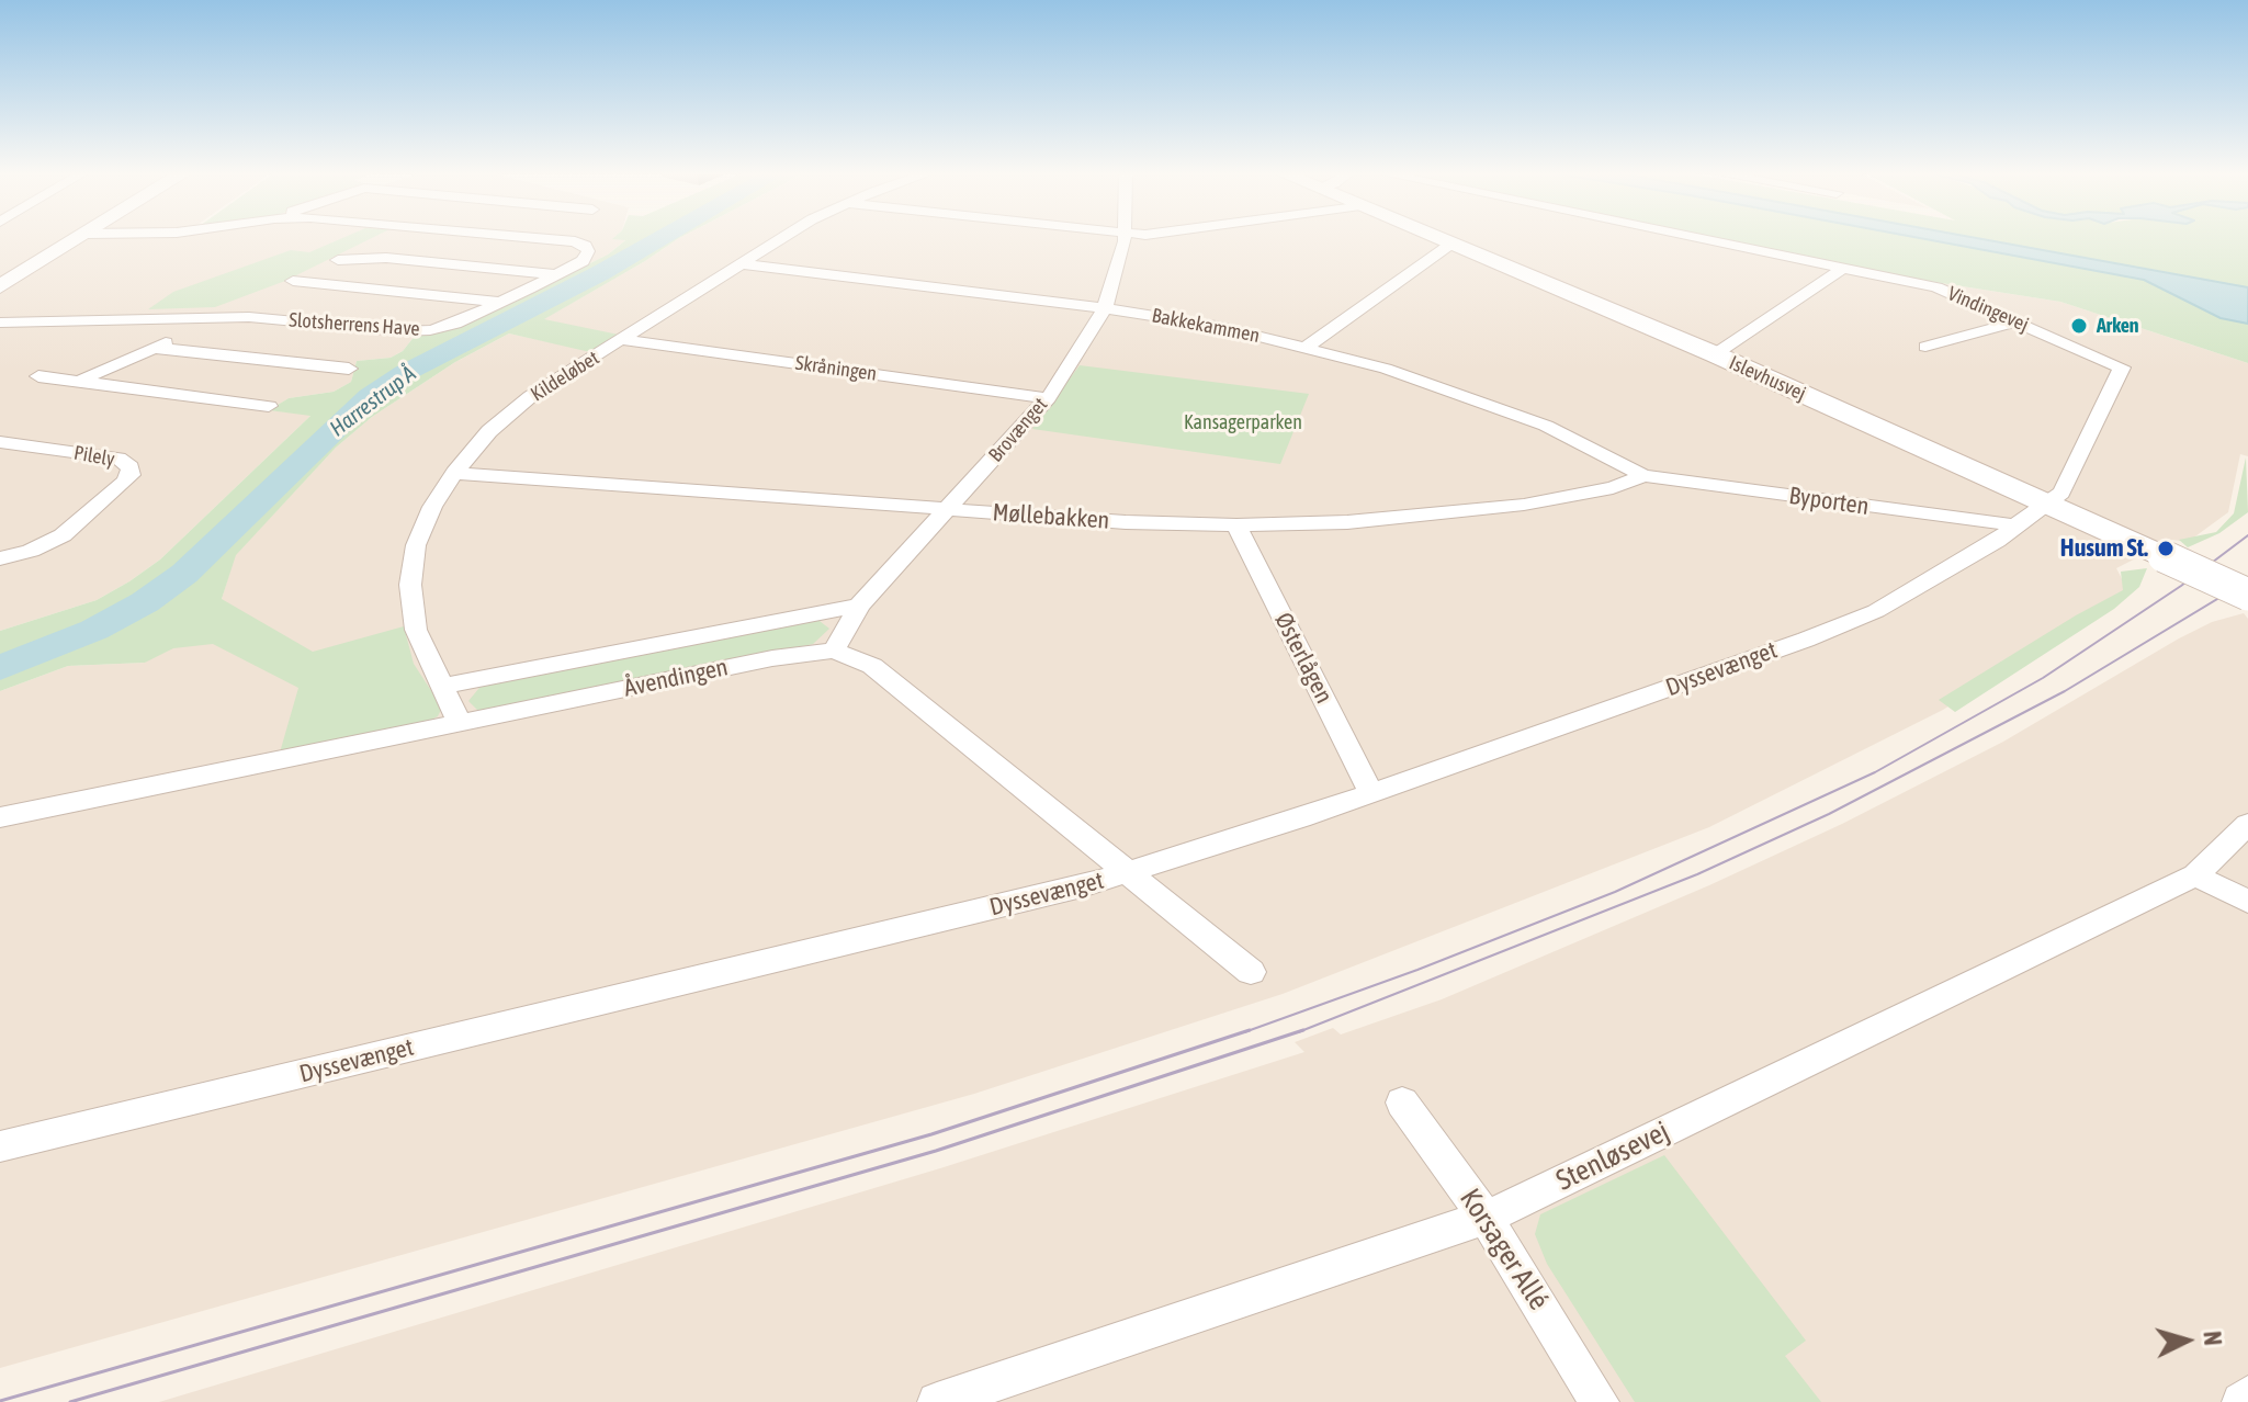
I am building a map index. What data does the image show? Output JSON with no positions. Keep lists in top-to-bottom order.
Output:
{
  "streets": {
    "street": [
      "Vindingevej",
      "Slotsherrens Have",
      "Bakkekammen",
      "Skråningen",
      "Kildeløbet",
      "Islevhusvej",
      "Brovænget",
      "Pilely",
      "Byporten",
      "Møllebakken",
      "Østerlågen",
      "Dyssevænget",
      "Åvendingen",
      "Stenløsevej",
      "Korsager Allé"
    ]
  },
  "crossings": [
    ["Vindingevej", "Islevhusvej"],
    ["Vindingevej", "Dyssevænget"],
    ["Bakkekammen", "Kildeløbet"],
    ["Bakkekammen", "Brovænget"],
    ["Bakkekammen", "Byporten"],
    ["Bakkekammen", "Møllebakken"],
    ["Skråningen", "Kildeløbet"],
    ["Skråningen", "Brovænget"],
    ["Kildeløbet", "Møllebakken"],
    ["Kildeløbet", "Åvendingen"],
    ["Islevhusvej", "Dyssevænget"],
    ["Brovænget", "Møllebakken"],
    ["Brovænget", "Åvendingen"],
    ["Byporten", "Møllebakken"],
    ["Byporten", "Dyssevænget"],
    ["Møllebakken", "Østerlågen"],
    ["Østerlågen", "Dyssevænget"],
    ["Dyssevænget", "Åvendingen"],
    ["Stenløsevej", "Korsager Allé"]
  ],
  "water": ["Harrestrup Å"],
  "parks": ["Kansagerparken"],
  "places": ["Arken", "Husum St."],
  "north": "right"
}
